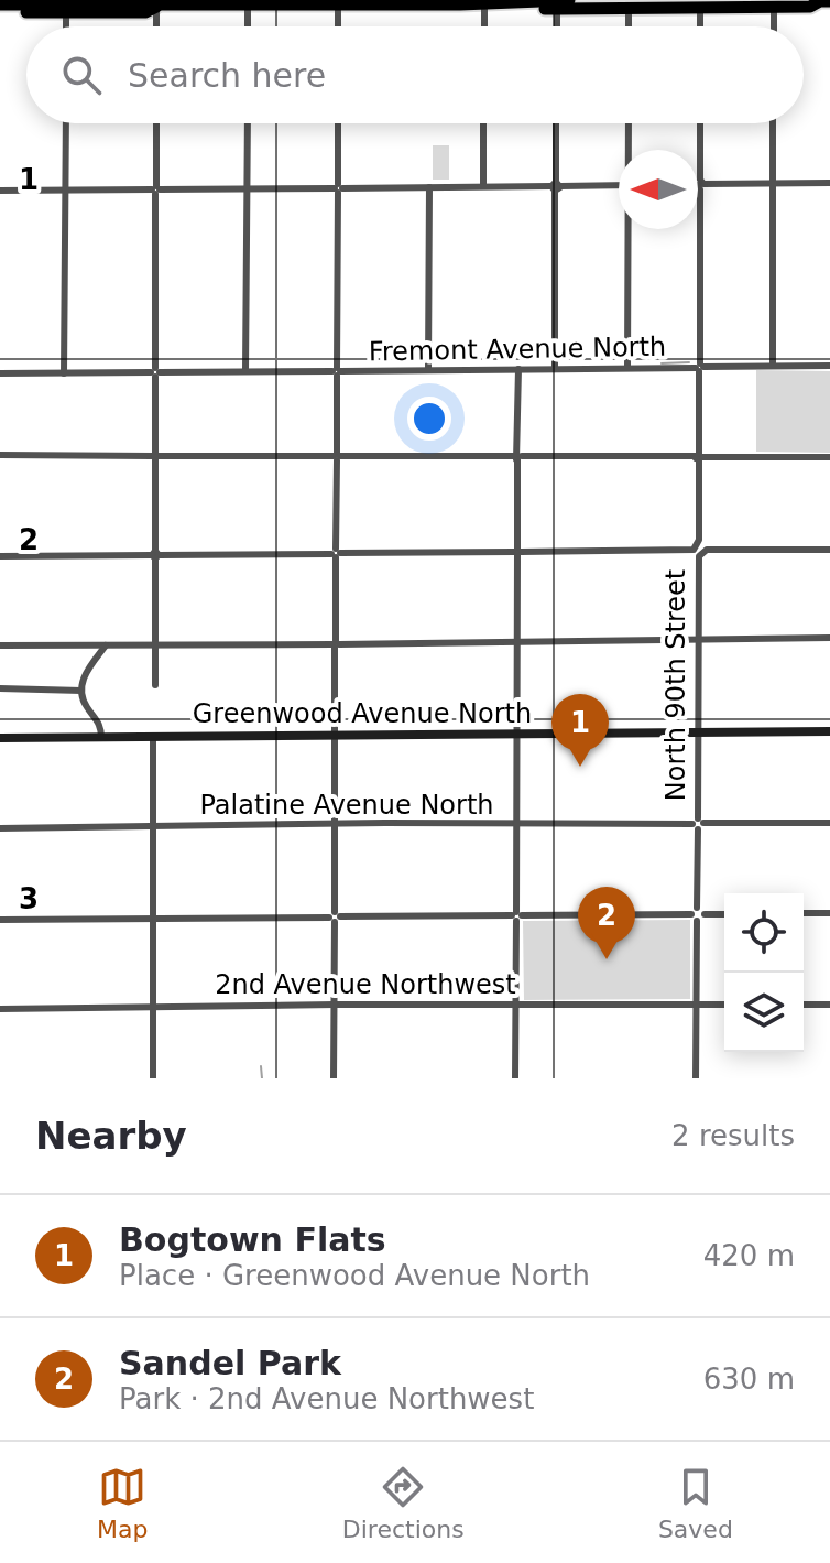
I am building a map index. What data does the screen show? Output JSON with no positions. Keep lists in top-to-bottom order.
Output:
{
  "streets": {
    "main road": ["Greenwood Avenue North"],
    "street": [
      "Fremont Avenue North",
      "North 90th Street",
      "Palatine Avenue North",
      "2nd Avenue Northwest"
    ]
  },
  "crossings": [
    ["Fremont Avenue North", "North 90th Street"],
    ["North 90th Street", "Greenwood Avenue North"],
    ["North 90th Street", "Palatine Avenue North"],
    ["North 90th Street", "2nd Avenue Northwest"]
  ],
  "north": "left",
  "page": {
    "search": "Search here",
    "pins": ["1", "2"],
    "heading": ["Nearby", "2 results"],
    "list": [
      {
        "mark": "1",
        "name": "Bogtown Flats",
        "note": "Place · Greenwood Avenue North",
        "value": "420 m"
      },
      {
        "mark": "2",
        "name": "Sandel Park",
        "note": "Park · 2nd Avenue Northwest",
        "value": "630 m"
      }
    ],
    "nav": ["Map", "Directions", "Saved"]
  },
  "grid": {
    "rows": ["1", "2", "3"]
  }
}
